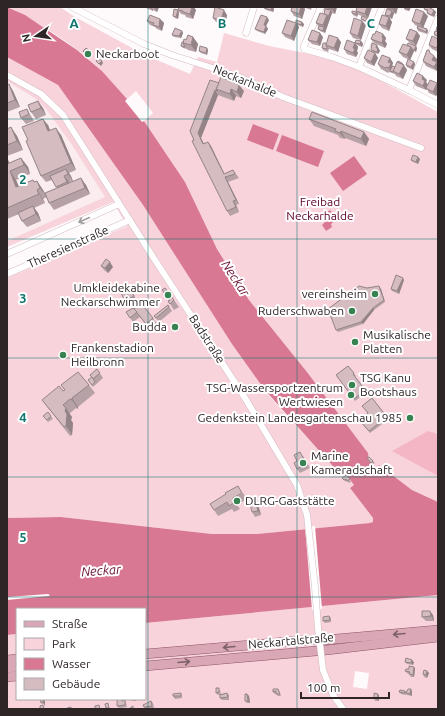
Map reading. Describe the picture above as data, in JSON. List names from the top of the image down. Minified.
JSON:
{"streets":{"main road":["Neckartalstraße"],"street":["Neckarhalde","Theresienstraße","Badstraße"]},"crossings":[["Theresienstraße","Badstraße"]],"water":["Neckar"],"parks":["Freibad Neckarhalde"],"places":["Neckarboot","vereinsheim","Umkleidekabine Neckarschwimmer","Ruderschwaben","Budda","Musikalische Platten","Frankenstadion Heilbronn","TSG Kanu Bootshaus","TSG-Wassersportzentrum Wertwiesen","Gedenkstein Landesgartenschau 1985","Marine Kameradschaft","DLRG-Gaststätte"],"legend":["Straße","Park","Wasser","Gebäude"],"scale_bar":"100 m","north":"left","grid":{"columns":["A","B","C"],"rows":["2","3","4","5"]}}
